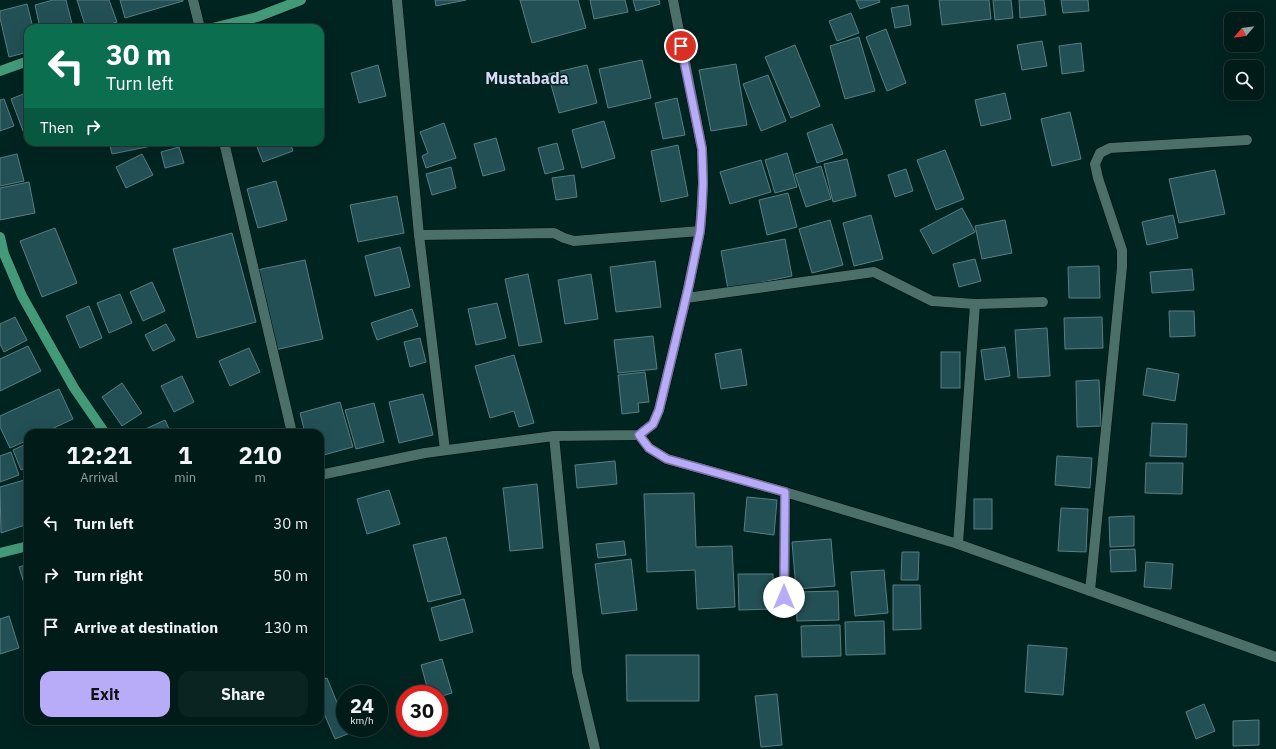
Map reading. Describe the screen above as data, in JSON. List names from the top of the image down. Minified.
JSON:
{"districts":["Mustabada"],"north":"bottom left","page":{"turn":["30 m","Turn left"],"then":"Then","eta":["12:21","Arrival","1","min","210","m"],"list":[{"name":"Turn left","value":"30 m"},{"name":"Turn right","value":"50 m"},{"name":"Arrive at destination","value":"130 m"}],"buttons":["Exit","Share"],"speed":"24 km/h","limit":"30"}}
